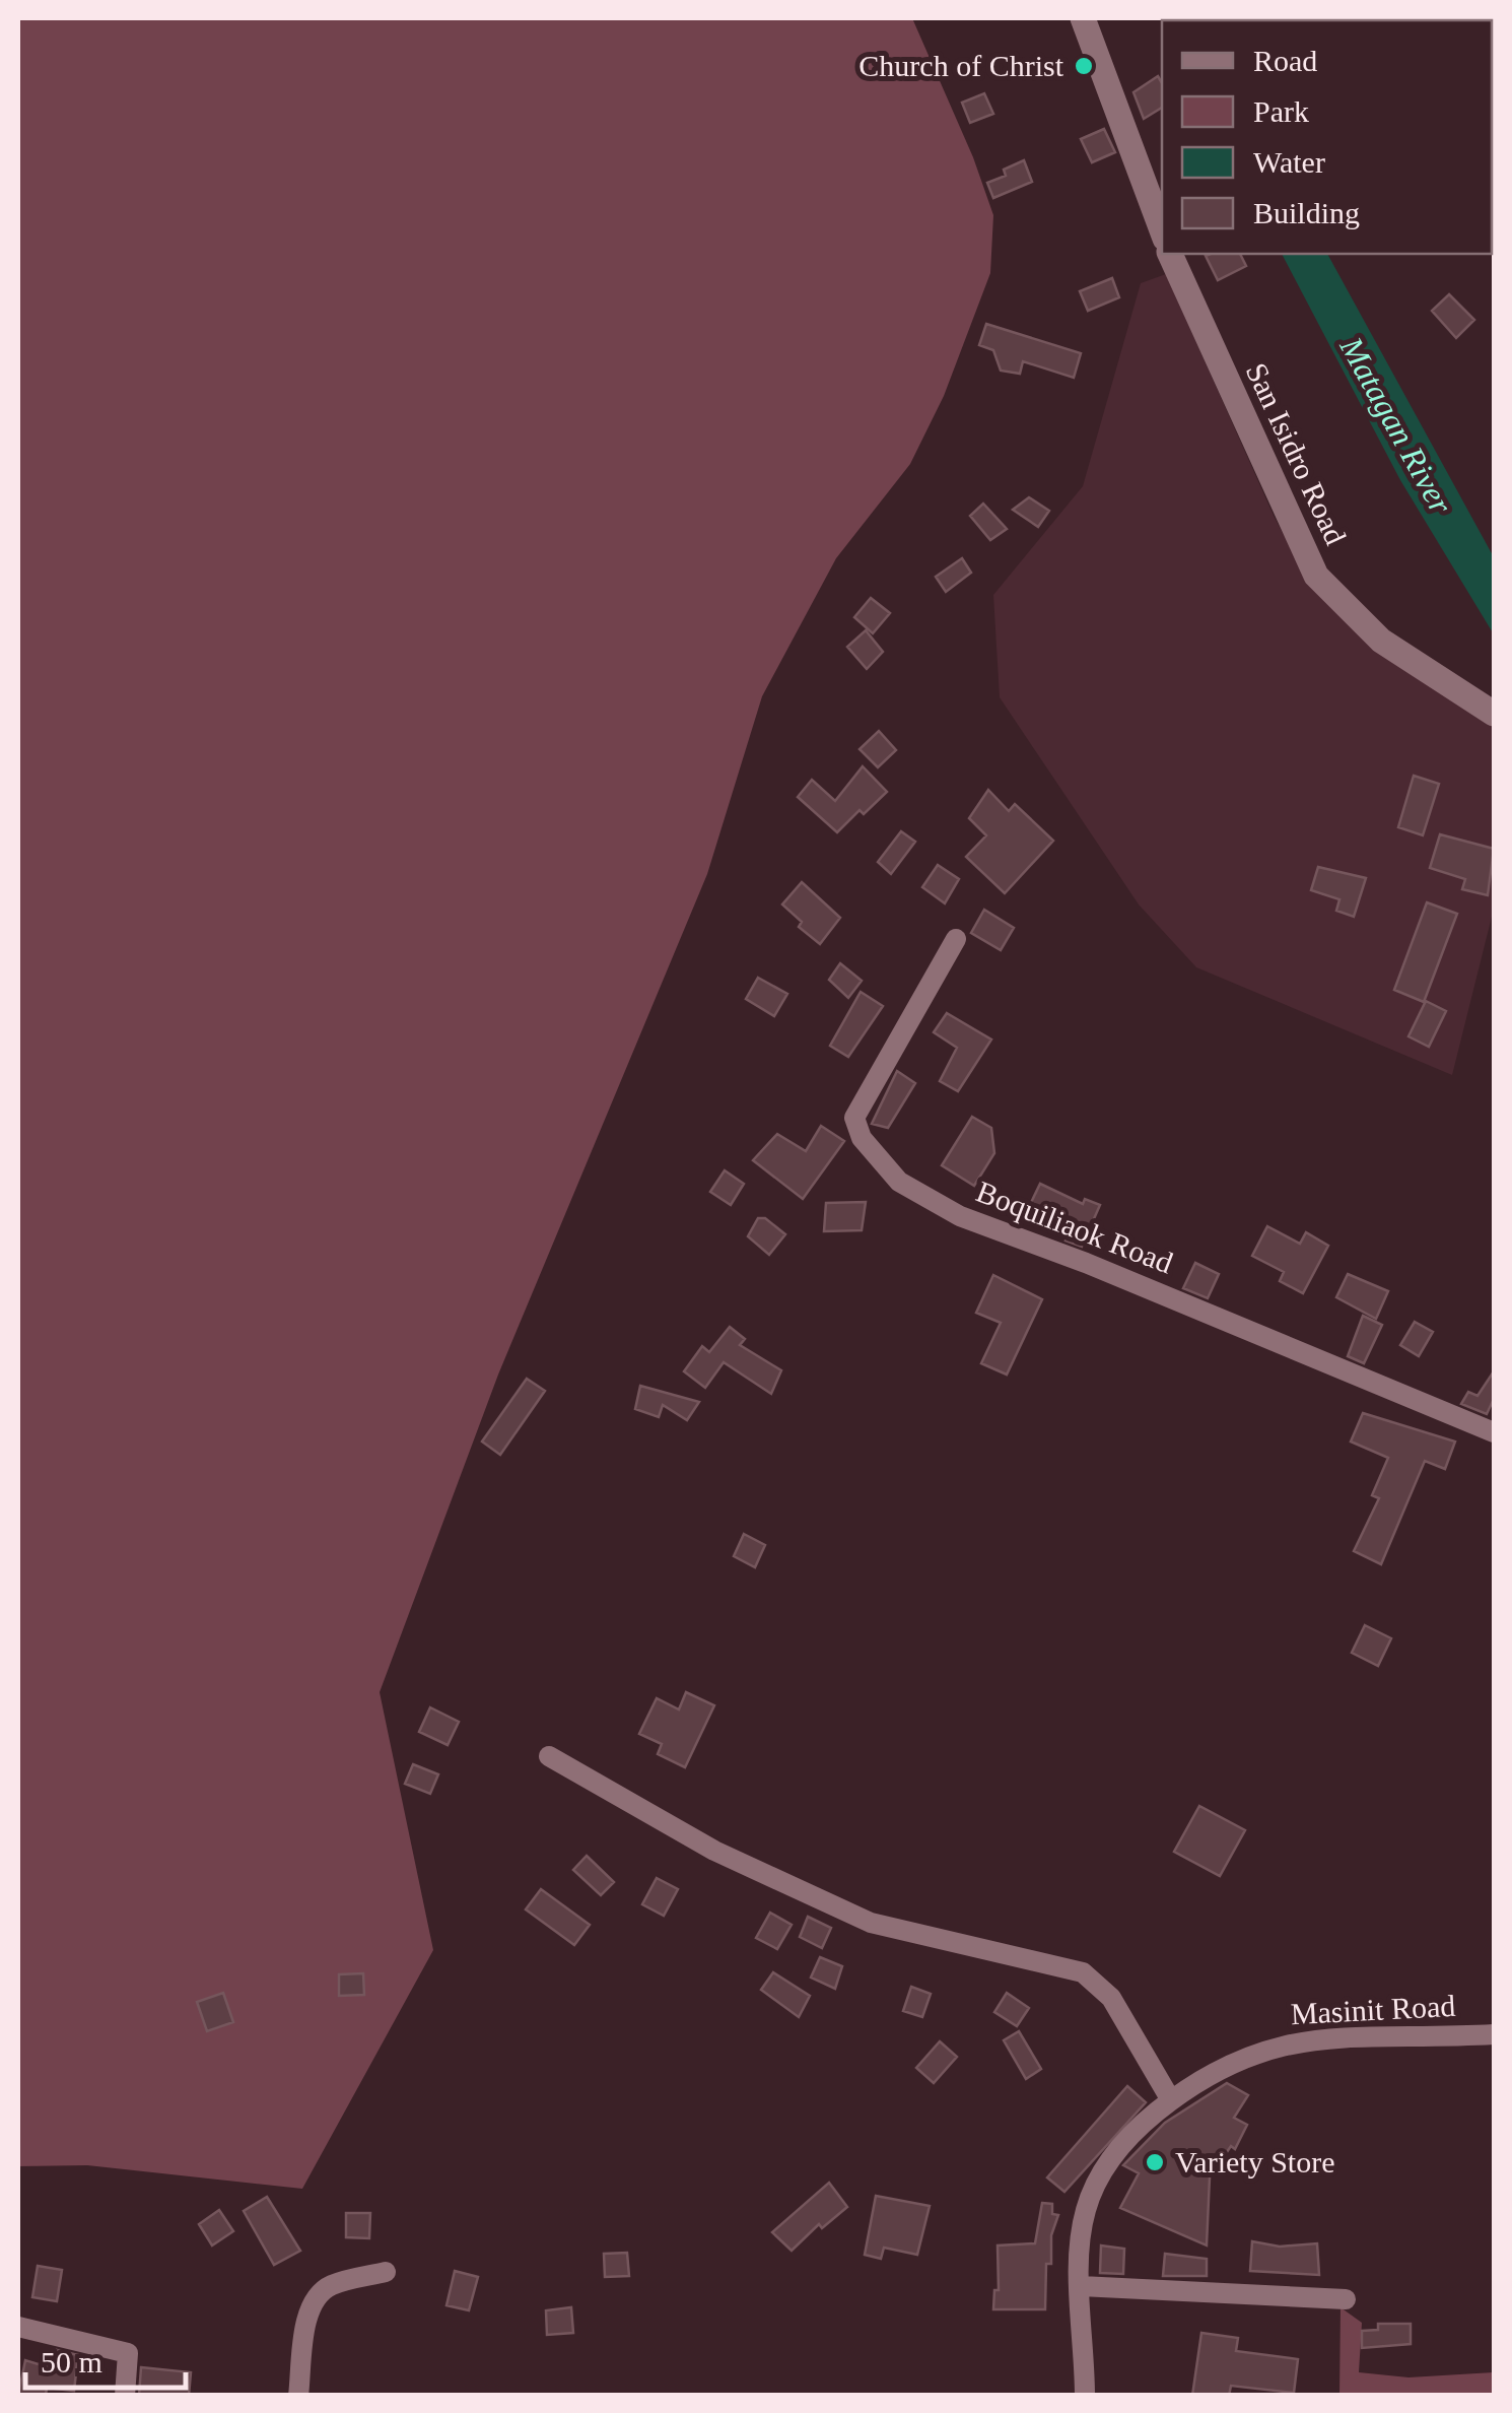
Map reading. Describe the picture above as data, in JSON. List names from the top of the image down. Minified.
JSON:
{"streets":{"street":["San Isidro Road","Boquiliaok Road","Masinit Road"]},"water":["Matagan River"],"places":["Church of Christ","Variety Store"],"legend":["Road","Park","Water","Building"],"scale_bar":"50 m"}
